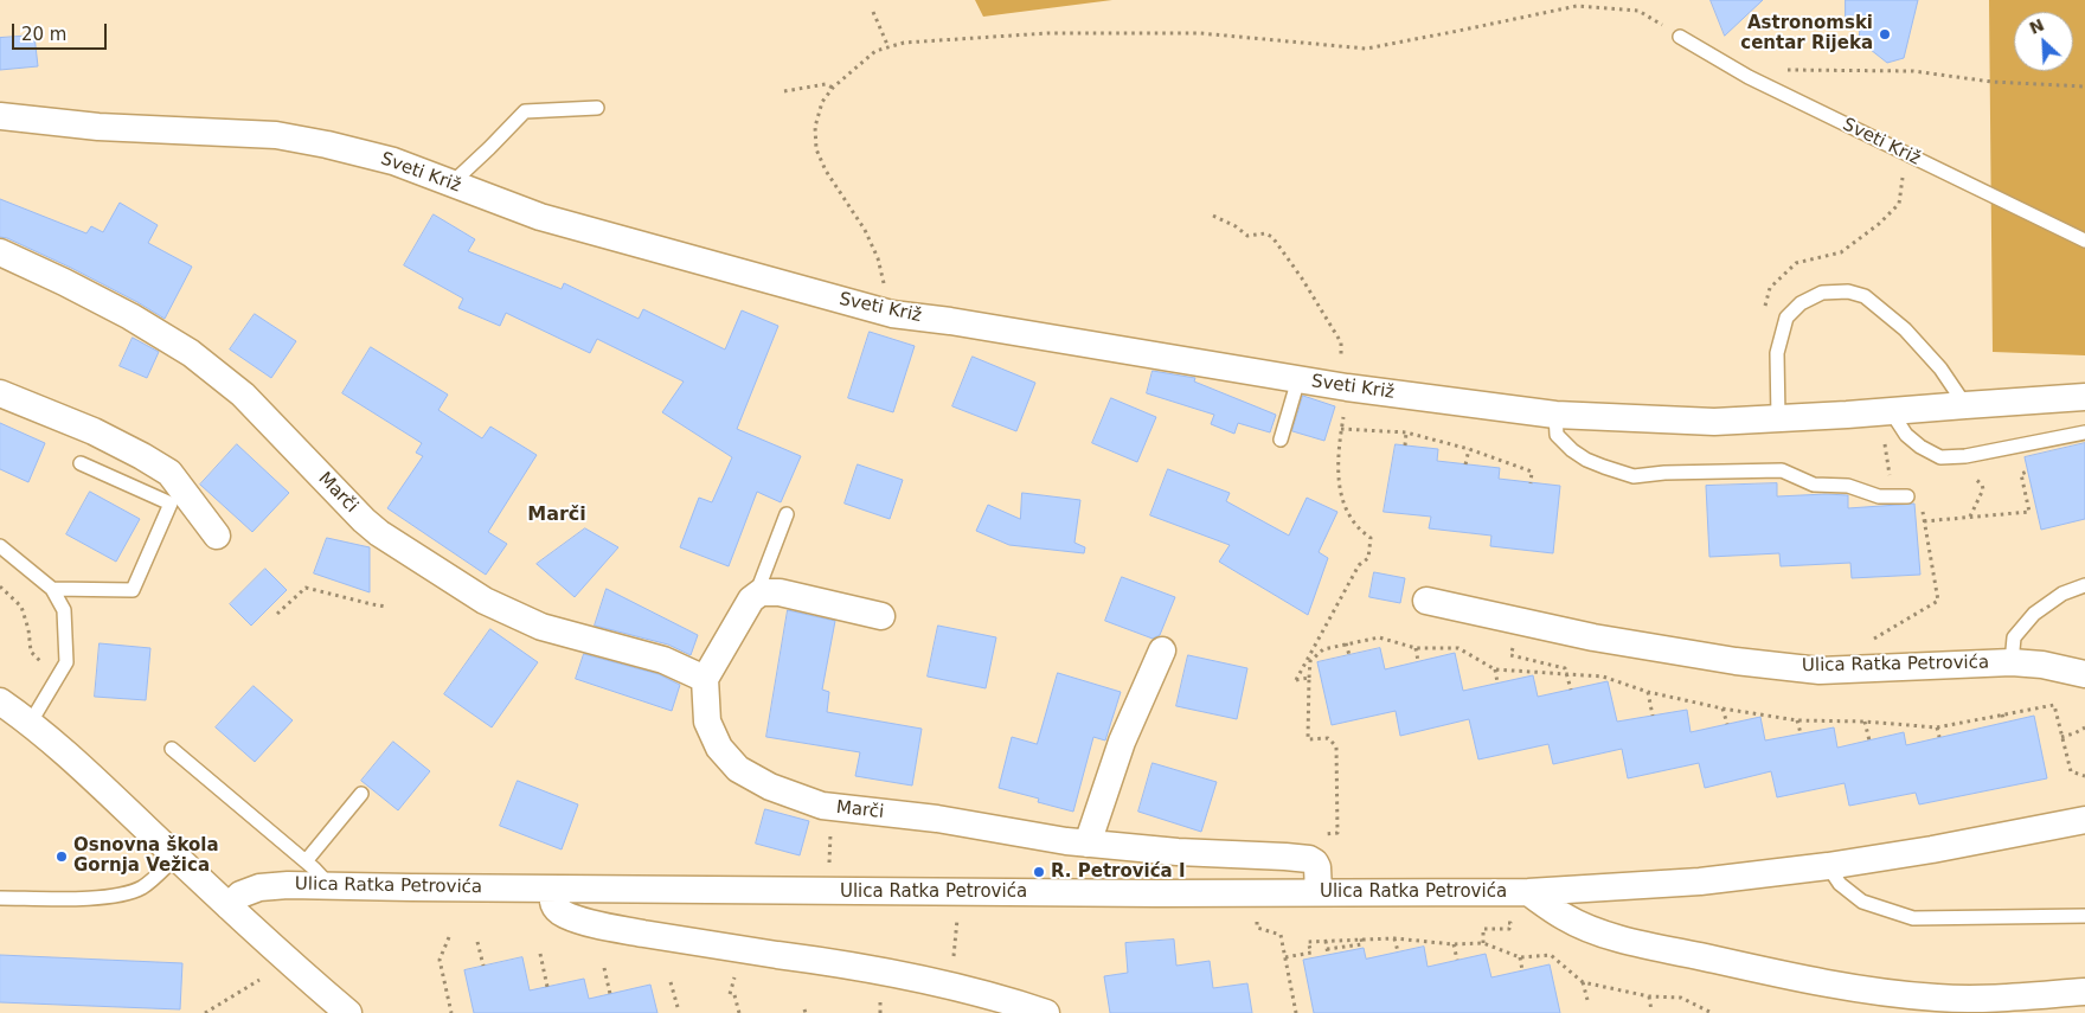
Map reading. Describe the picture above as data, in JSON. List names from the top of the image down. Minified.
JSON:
{"streets":{"street":["Sveti Križ","Marči","Ulica Ratka Petrovića"]},"crossings":[["Marči","Ulica Ratka Petrovića"]],"districts":["Marči"],"places":["Astronomski centar Rijeka","Osnovna škola Gornja Vežica","R. Petrovića I"],"scale_bar":"20 m","north":"top left"}
